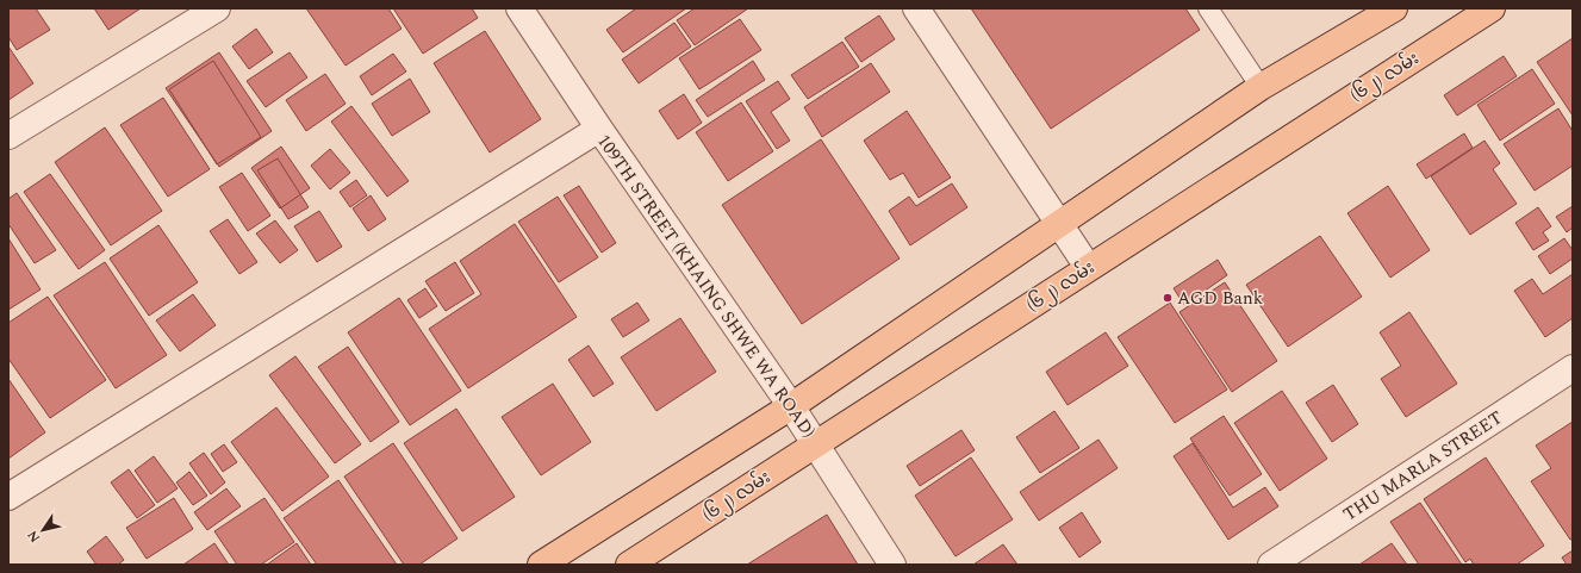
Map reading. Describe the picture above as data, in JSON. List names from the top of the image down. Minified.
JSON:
{"streets":{"main road":["(၆၂) လမ်း"],"street":["109TH STREET (KHAING SHWE WA ROAD)","THU MARLA STREET"]},"crossings":[["(၆၂) လမ်း","109TH STREET (KHAING SHWE WA ROAD)"]],"places":["AGD Bank"],"north":"bottom left"}
